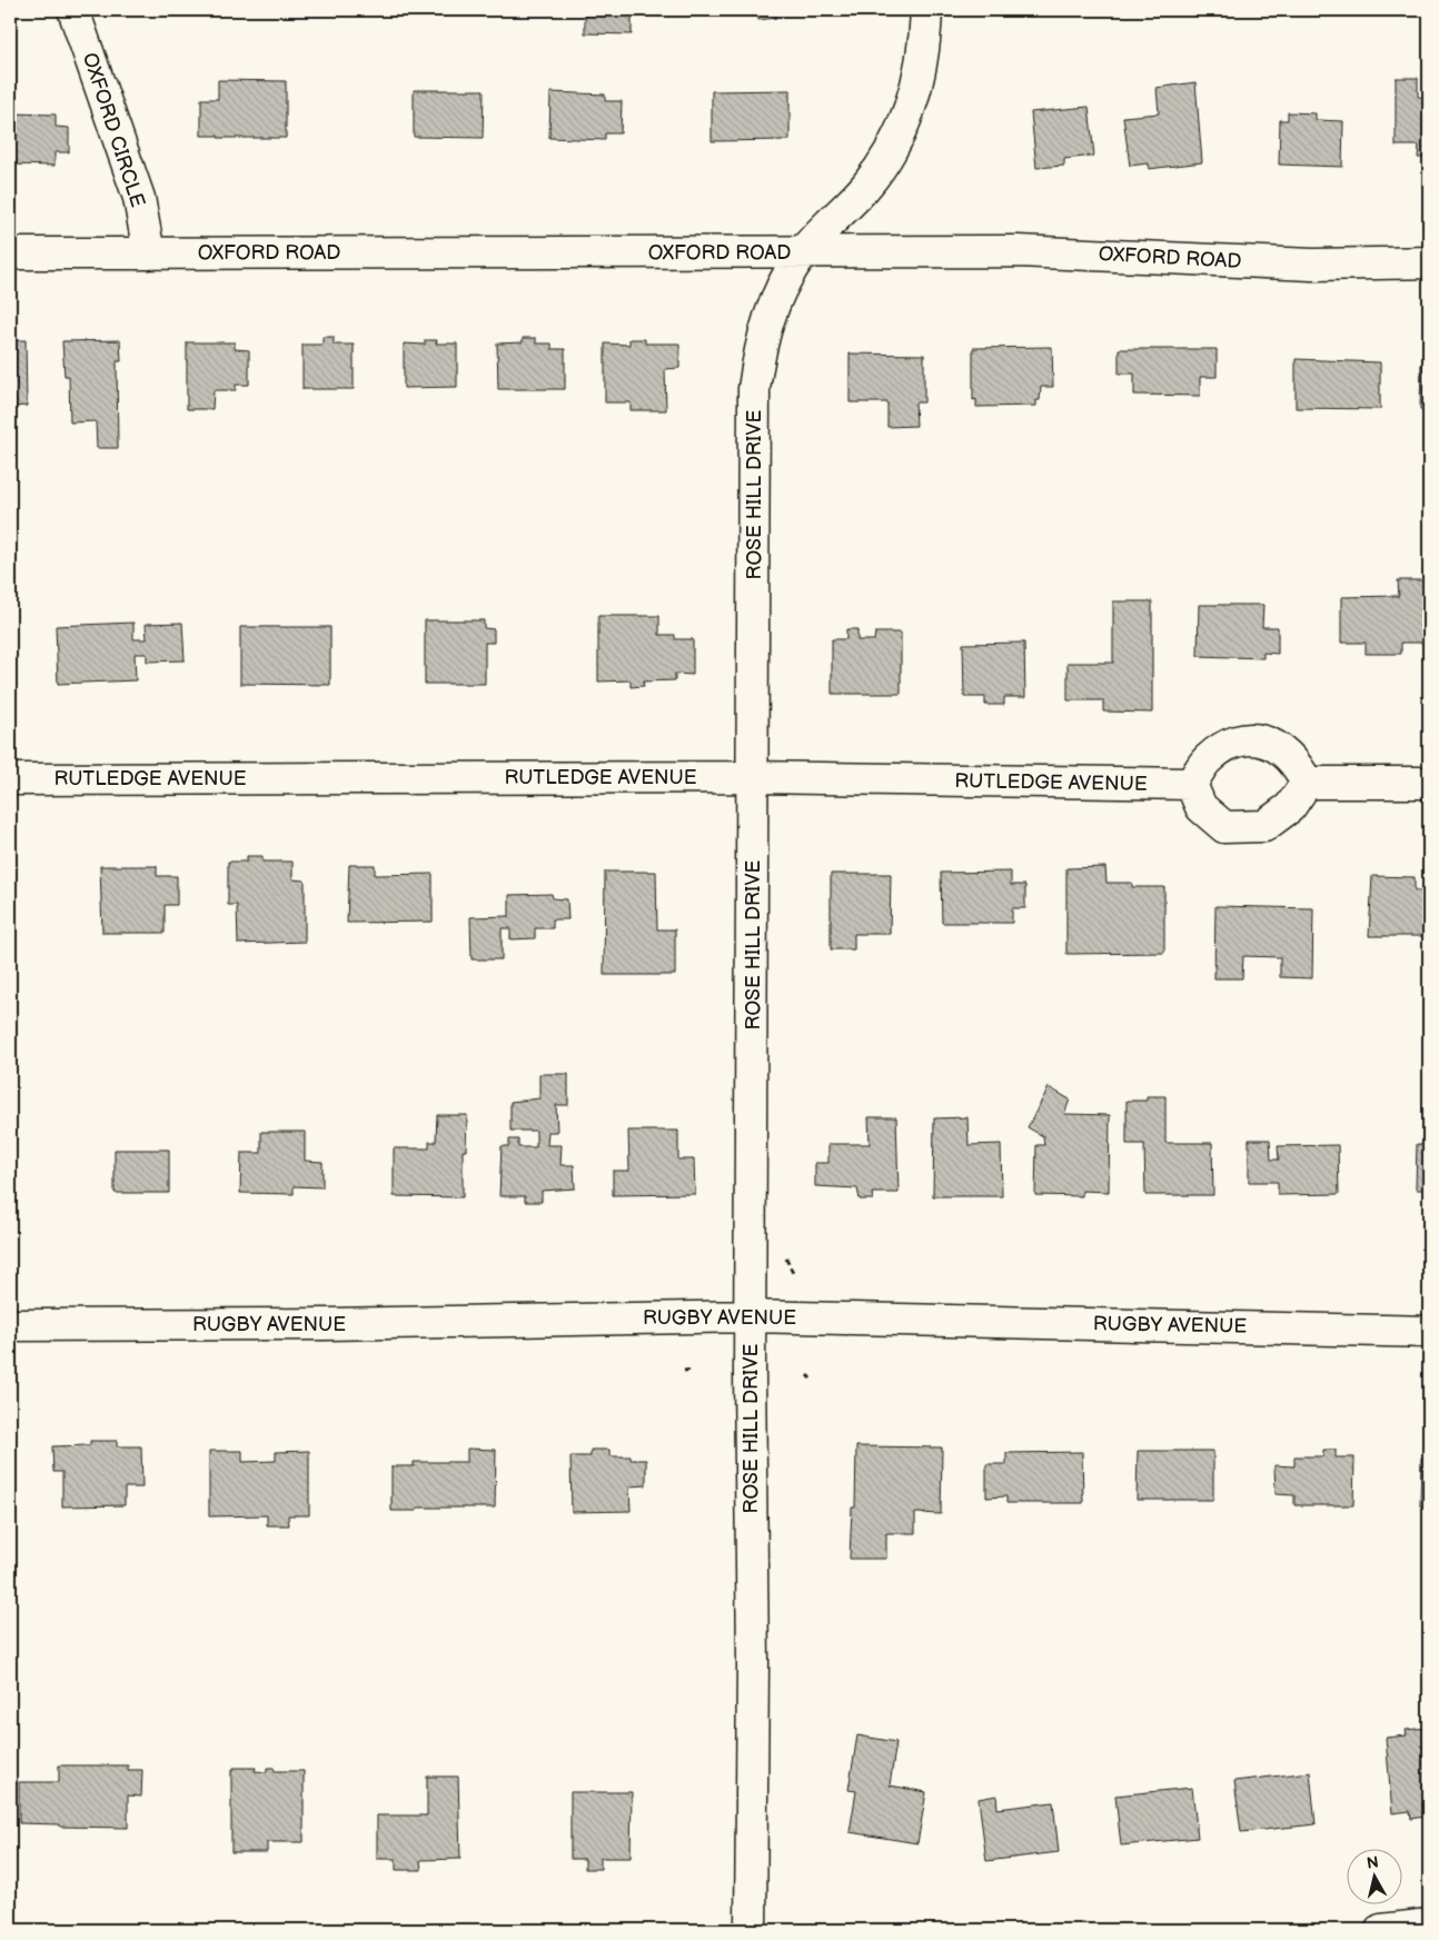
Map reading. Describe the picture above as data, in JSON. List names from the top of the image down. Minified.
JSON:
{"streets":{"street":["OXFORD CIRCLE","OXFORD ROAD","ROSE HILL DRIVE","RUTLEDGE AVENUE","RUGBY AVENUE"]},"crossings":[["OXFORD CIRCLE","OXFORD ROAD"],["OXFORD ROAD","ROSE HILL DRIVE"],["ROSE HILL DRIVE","RUTLEDGE AVENUE"],["ROSE HILL DRIVE","RUGBY AVENUE"]],"north":"top"}
